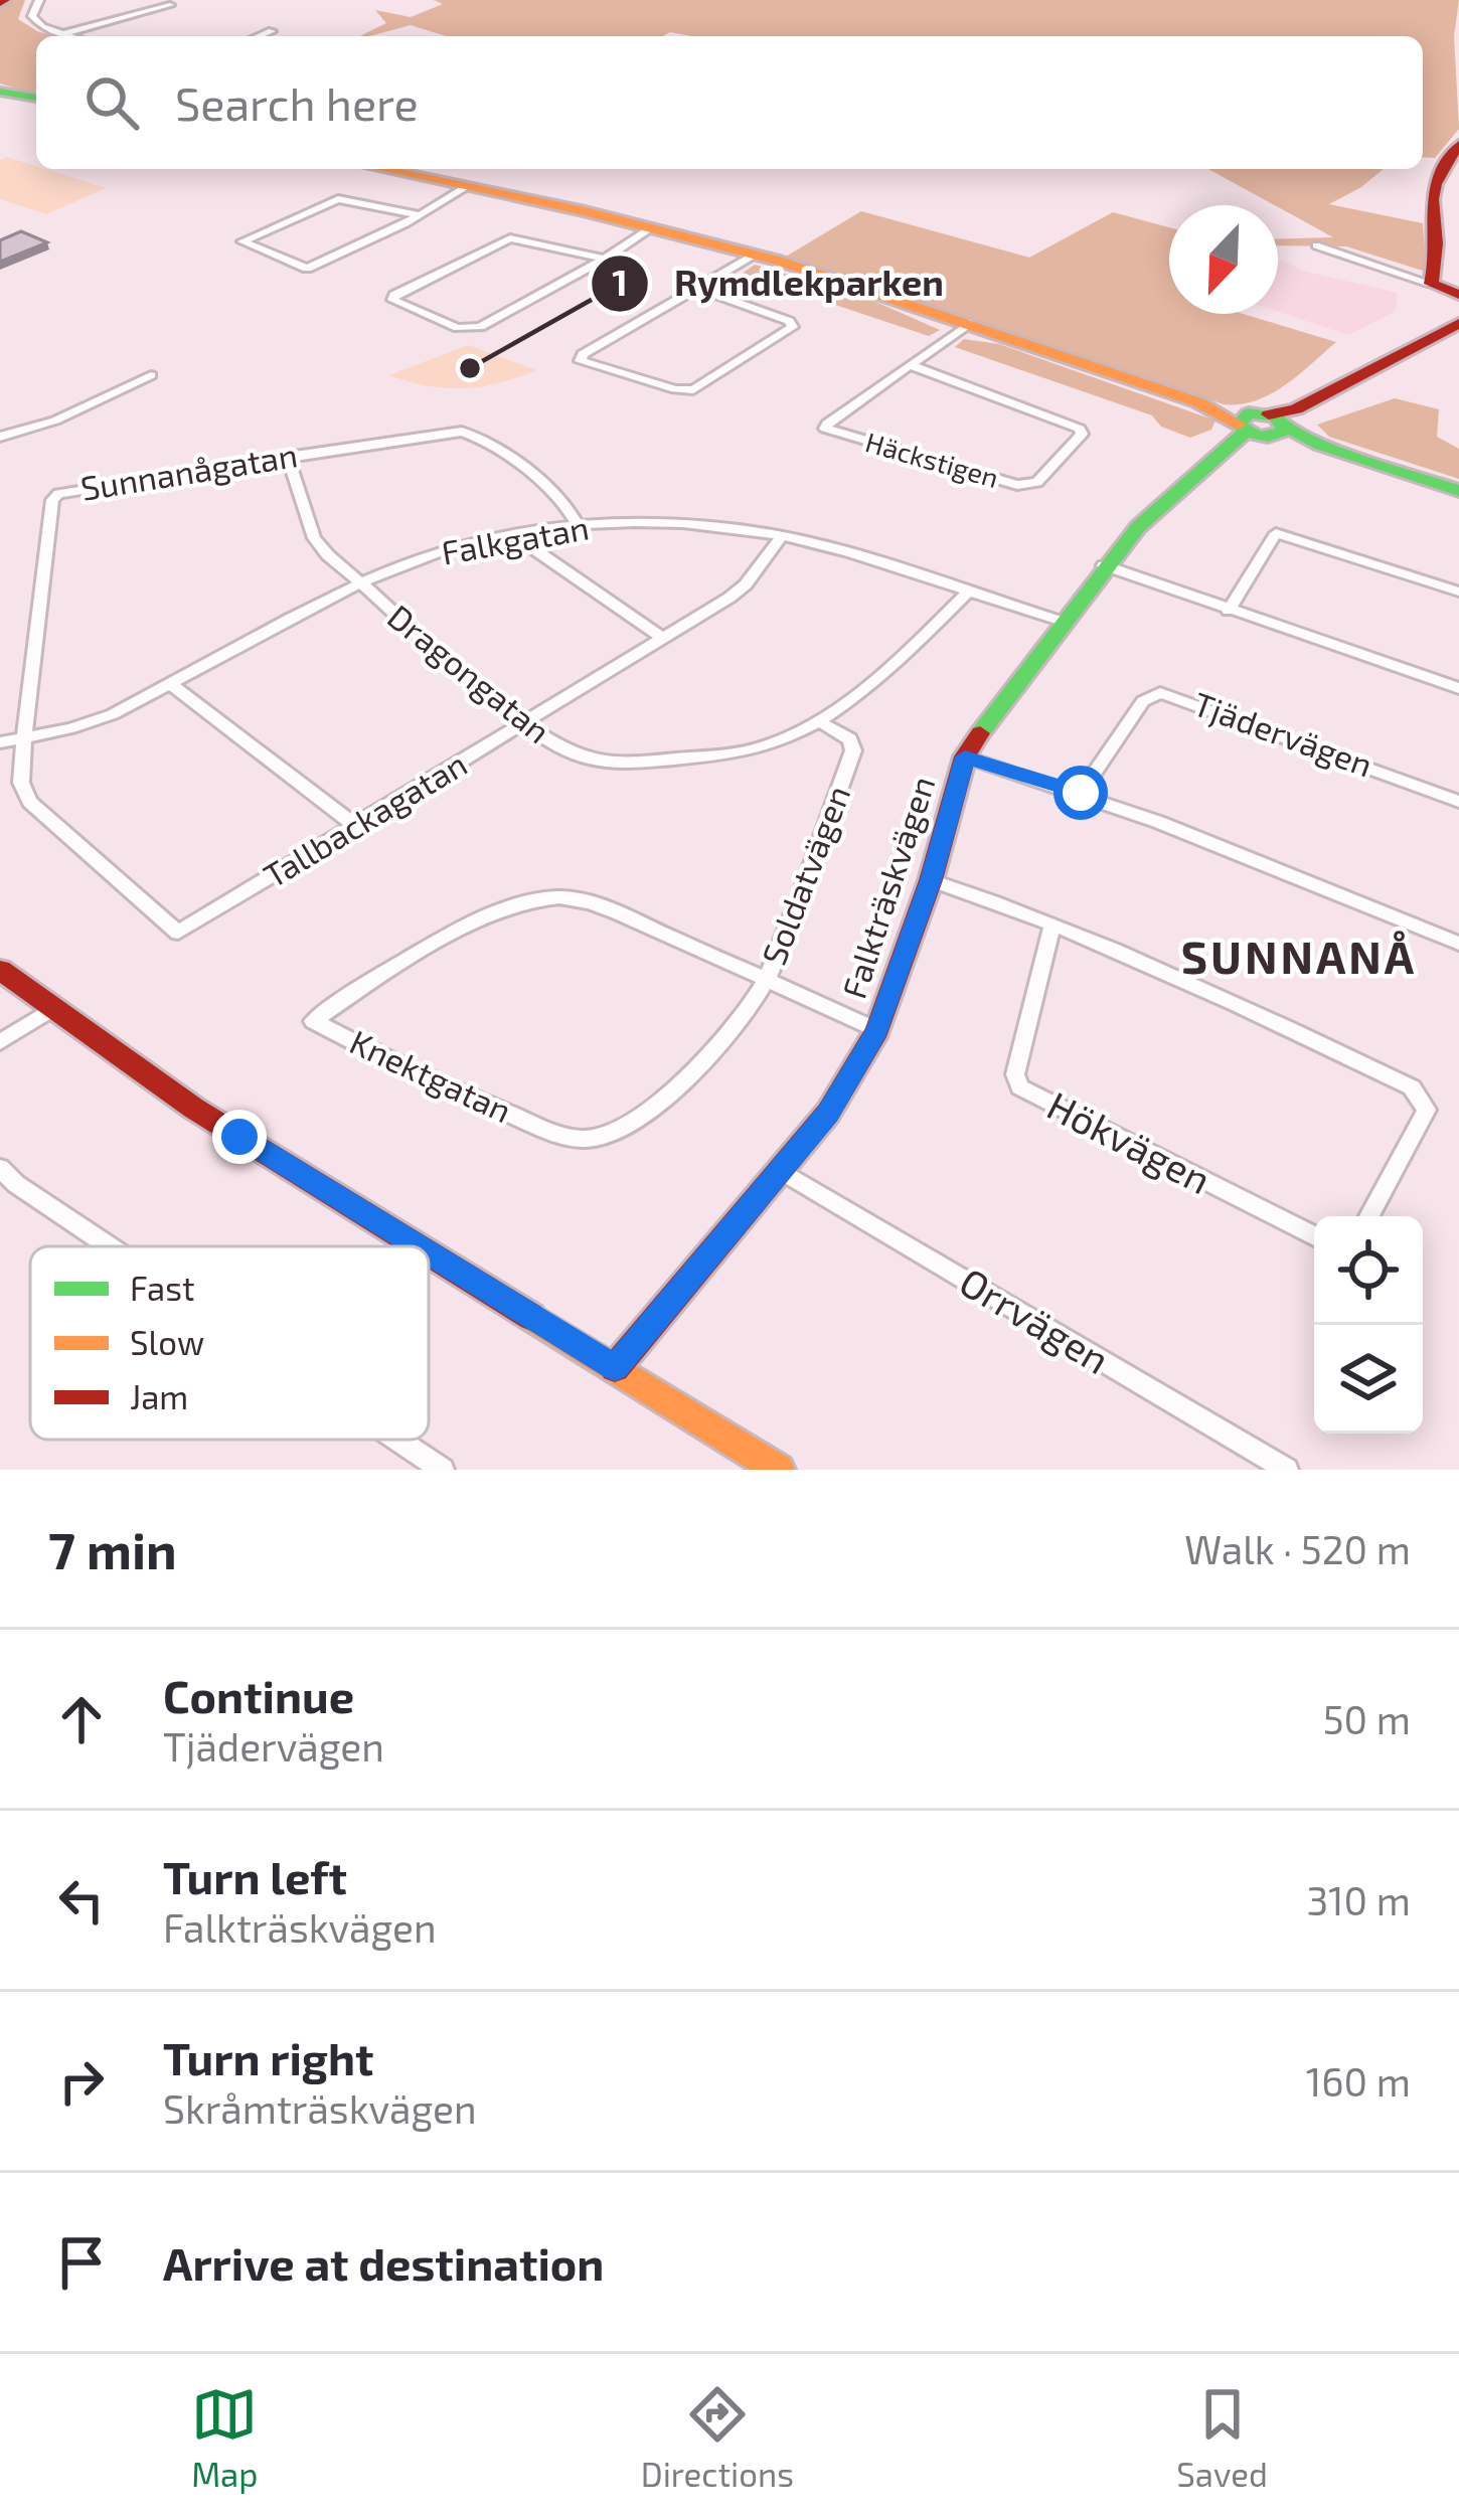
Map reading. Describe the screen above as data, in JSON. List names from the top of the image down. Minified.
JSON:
{"streets":{"street":["Häckstigen","Sunnanågatan","Falkgatan","Dragongatan","Tjädervägen","Tallbackagatan","Soldatvägen","Falkträskvägen","Knektgatan","Hökvägen","Orrvägen"]},"crossings":[["Sunnanågatan","Falkgatan"],["Sunnanågatan","Dragongatan"],["Sunnanågatan","Tallbackagatan"],["Falkgatan","Dragongatan"],["Falkgatan","Tallbackagatan"],["Falkgatan","Falkträskvägen"],["Dragongatan","Tallbackagatan"],["Dragongatan","Soldatvägen"],["Soldatvägen","Knektgatan"],["Falkträskvägen","Knektgatan"],["Falkträskvägen","Orrvägen"]],"districts":["SUNNANÅ"],"places":["Rymdlekparken"],"legend":["Fast","Slow","Jam"],"north":"bottom left","page":{"search":"Search here","heading":["7 min","Walk · 520 m"],"list":[["Continue","Tjädervägen","50 m"],["Turn left","Falkträskvägen","310 m"],["Turn right","Skråmträskvägen","160 m"],"Arrive at destination"],"nav":["Map","Directions","Saved"]}}
